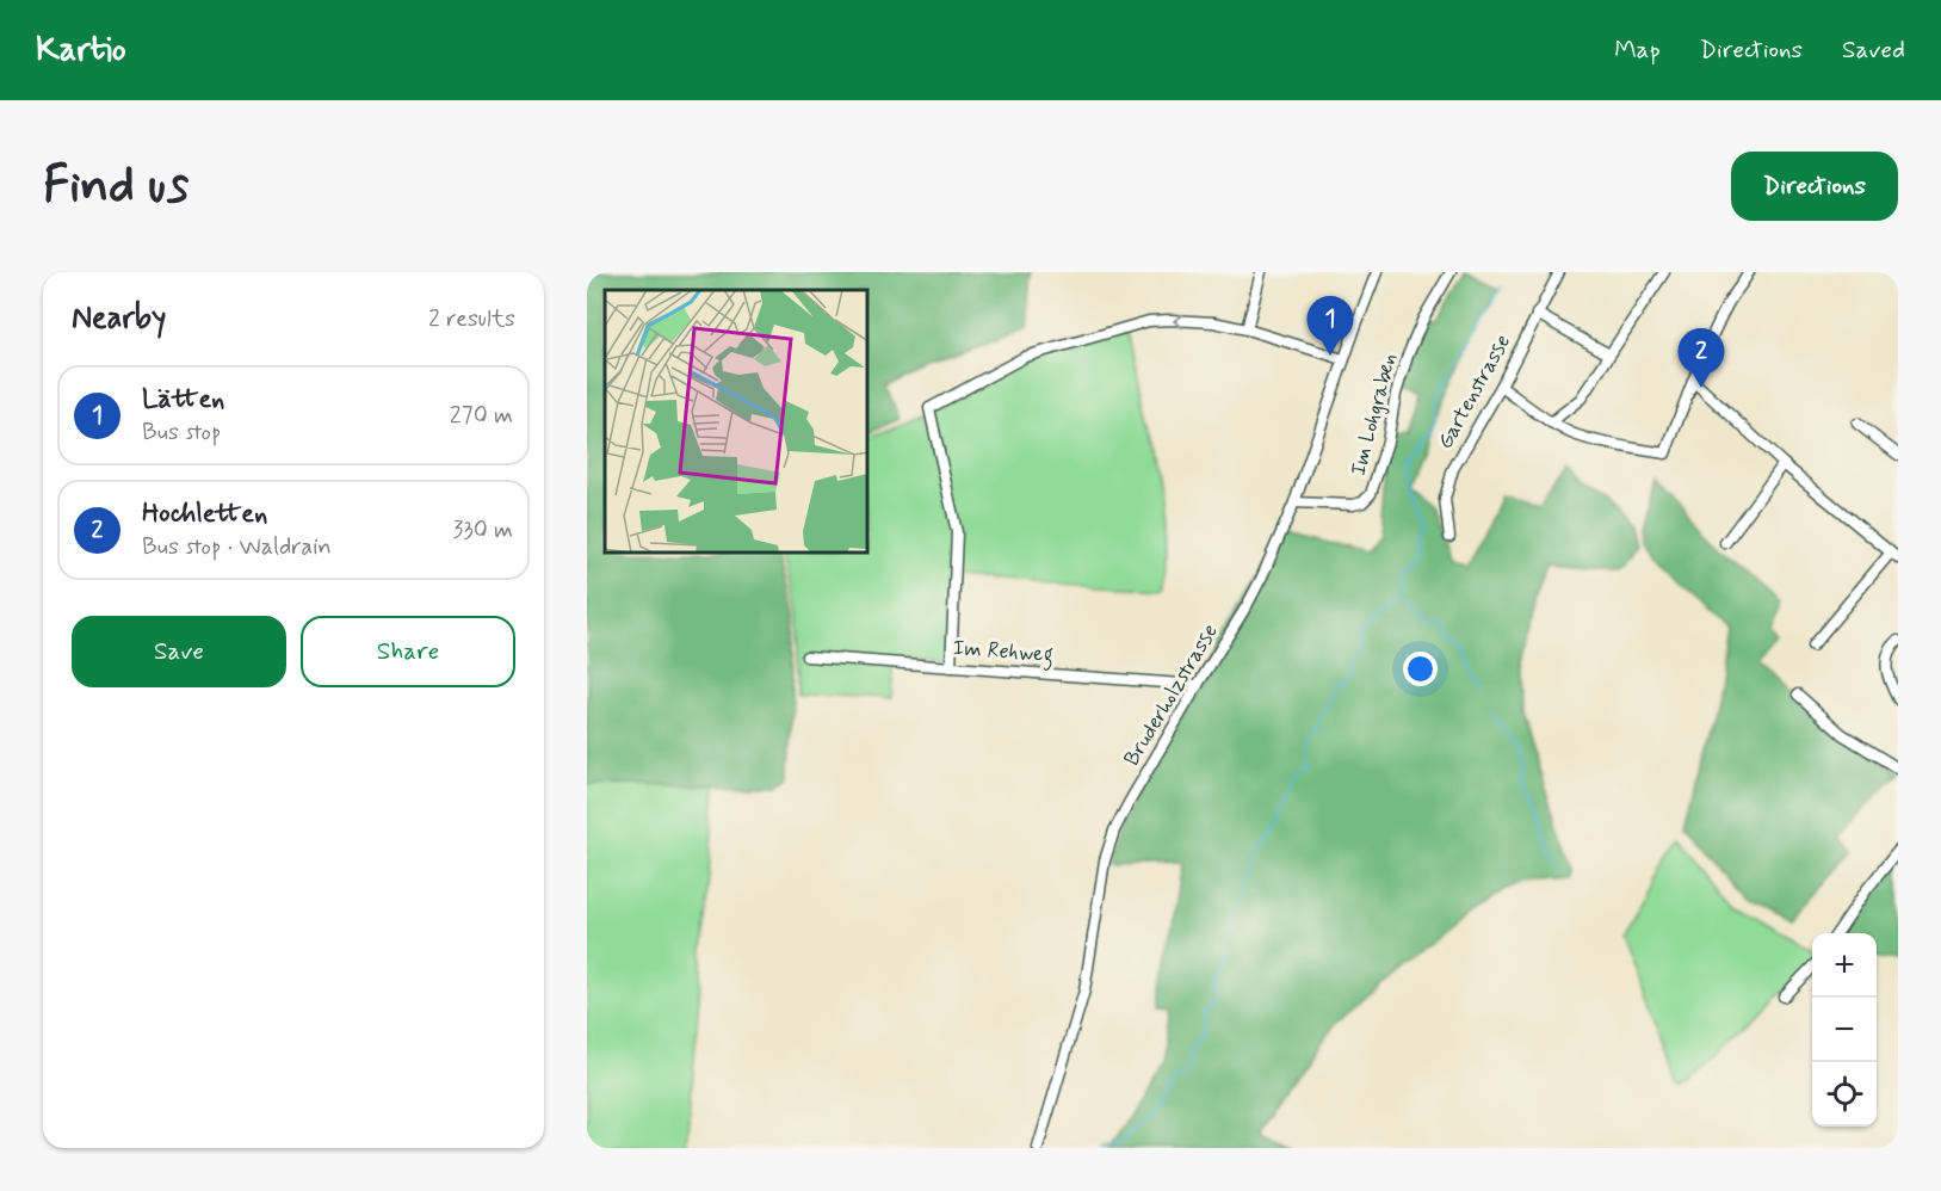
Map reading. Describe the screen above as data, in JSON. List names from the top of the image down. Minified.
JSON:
{"streets":{"street":["Gartenstrasse","Im Lohgraben","Im Rehweg","Bruderholzstrasse"]},"crossings":[["Im Lohgraben","Bruderholzstrasse"],["Im Rehweg","Bruderholzstrasse"]],"page":{"header":"Kartio","nav":["Map","Directions","Saved"],"buttons":["Directions",["Save","Share"]],"title":"Find us","heading":["Nearby","2 results"],"pins":["1","2"],"list":[{"mark":"1","name":"Lätten","note":"Bus stop","value":"270 m"},{"mark":"2","name":"Hochletten","note":"Bus stop · Waldrain","value":"330 m"}],"map_buttons":["+","−"]}}
